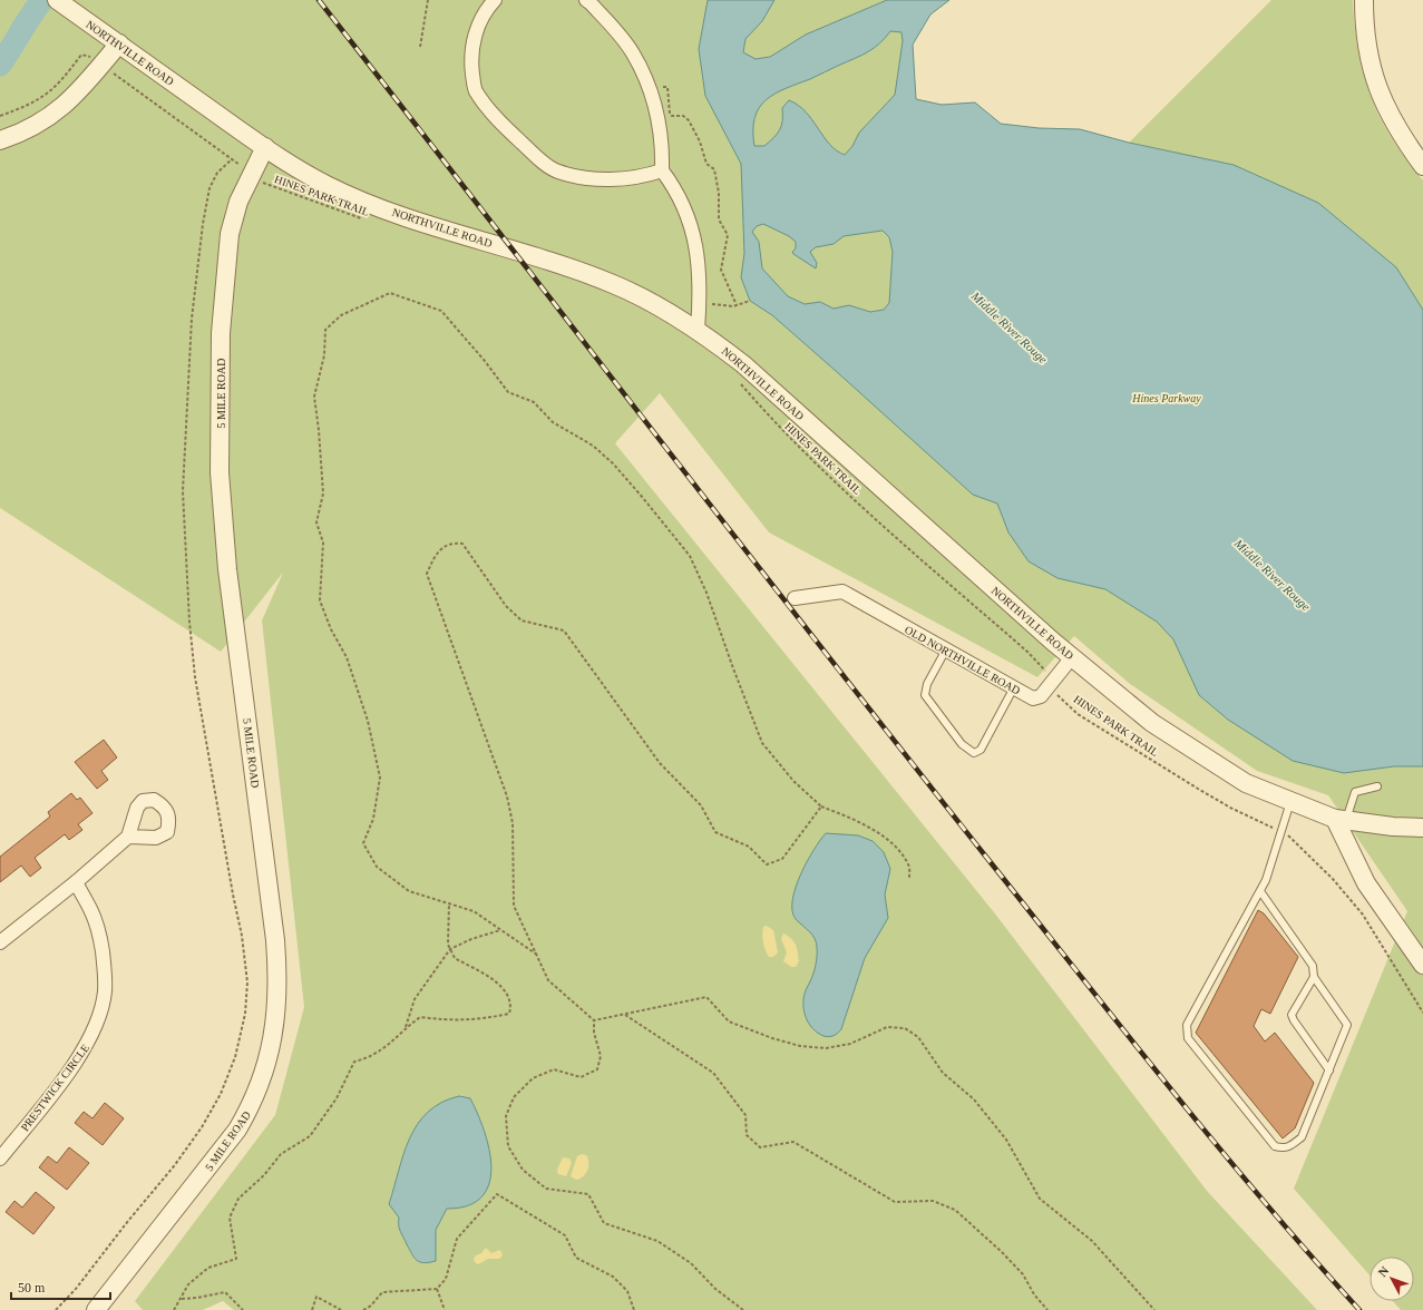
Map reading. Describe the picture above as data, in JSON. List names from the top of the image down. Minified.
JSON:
{"streets":{"street":["NORTHVILLE ROAD","5 MILE ROAD","OLD NORTHVILLE ROAD","PRESTWICK CIRCLE"],"path":["HINES PARK TRAIL"]},"crossings":[["NORTHVILLE ROAD","5 MILE ROAD"],["NORTHVILLE ROAD","OLD NORTHVILLE ROAD"],["HINES PARK TRAIL","5 MILE ROAD"],["HINES PARK TRAIL","OLD NORTHVILLE ROAD"]],"water":["Middle River Rouge"],"parks":["Hines Parkway"],"scale_bar":"50 m","north":"top left"}
